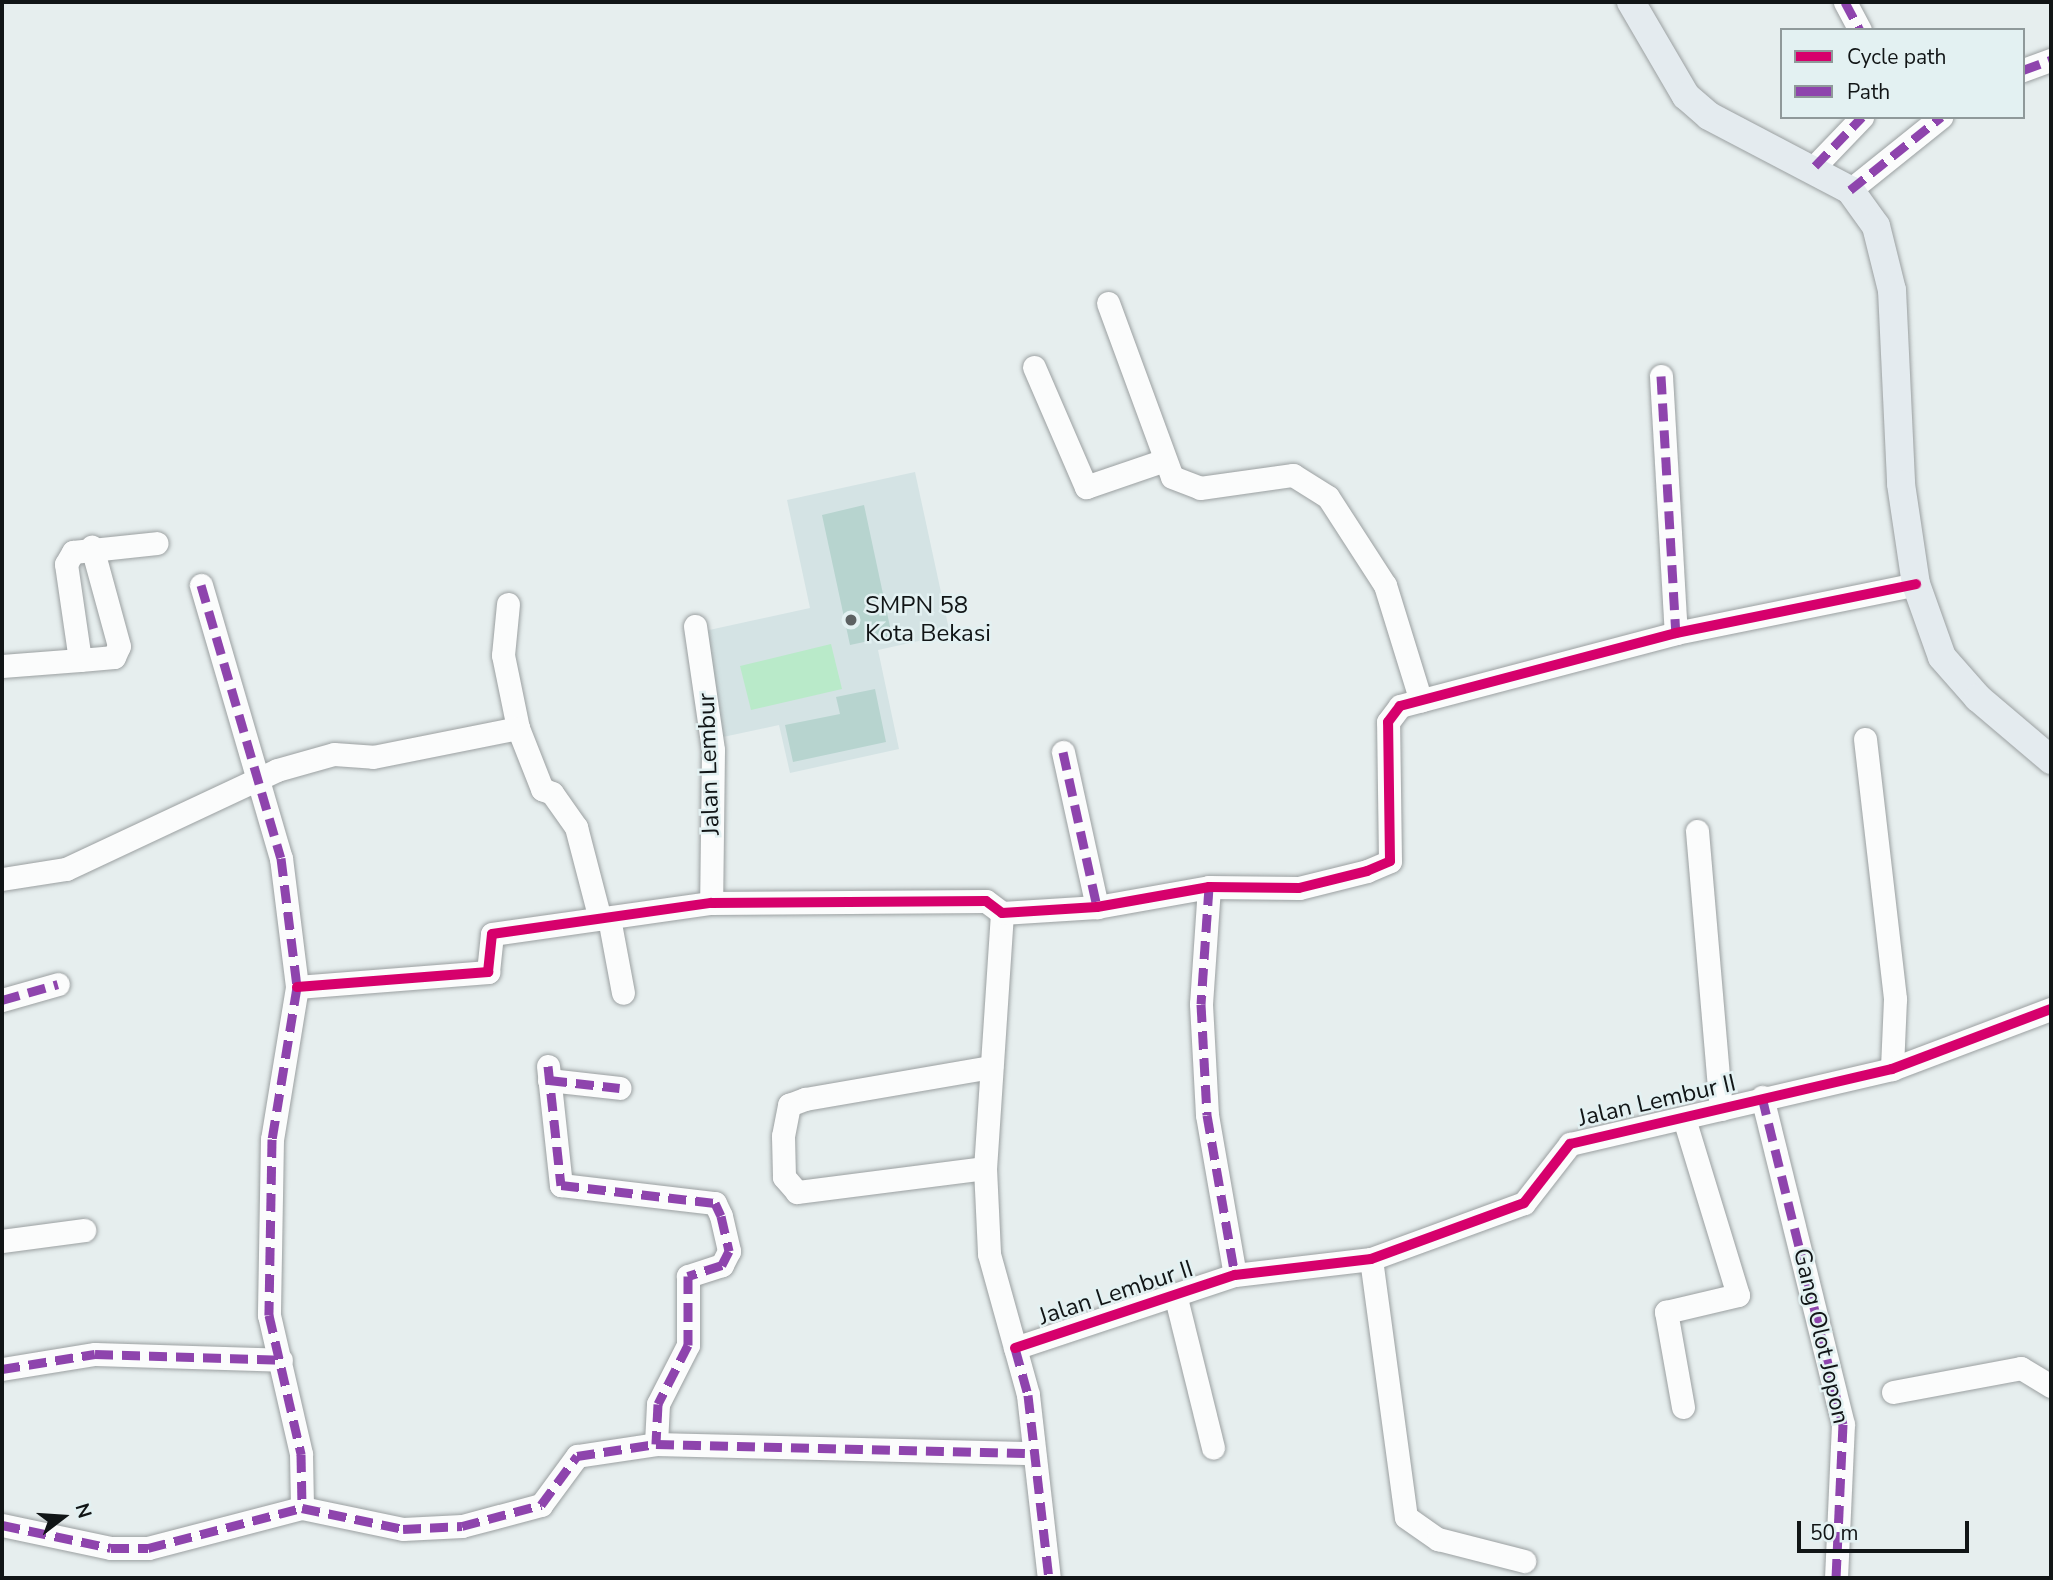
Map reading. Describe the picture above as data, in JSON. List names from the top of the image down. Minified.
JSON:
{"streets":{"street":["Jalan Lembur","Jalan Lembur II","Gang Olot Jopon"]},"crossings":[["Jalan Lembur II","Gang Olot Jopon"]],"places":["SMPN 58 Kota Bekasi"],"legend":["Cycle path","Path"],"scale_bar":"50 m","north":"right"}
